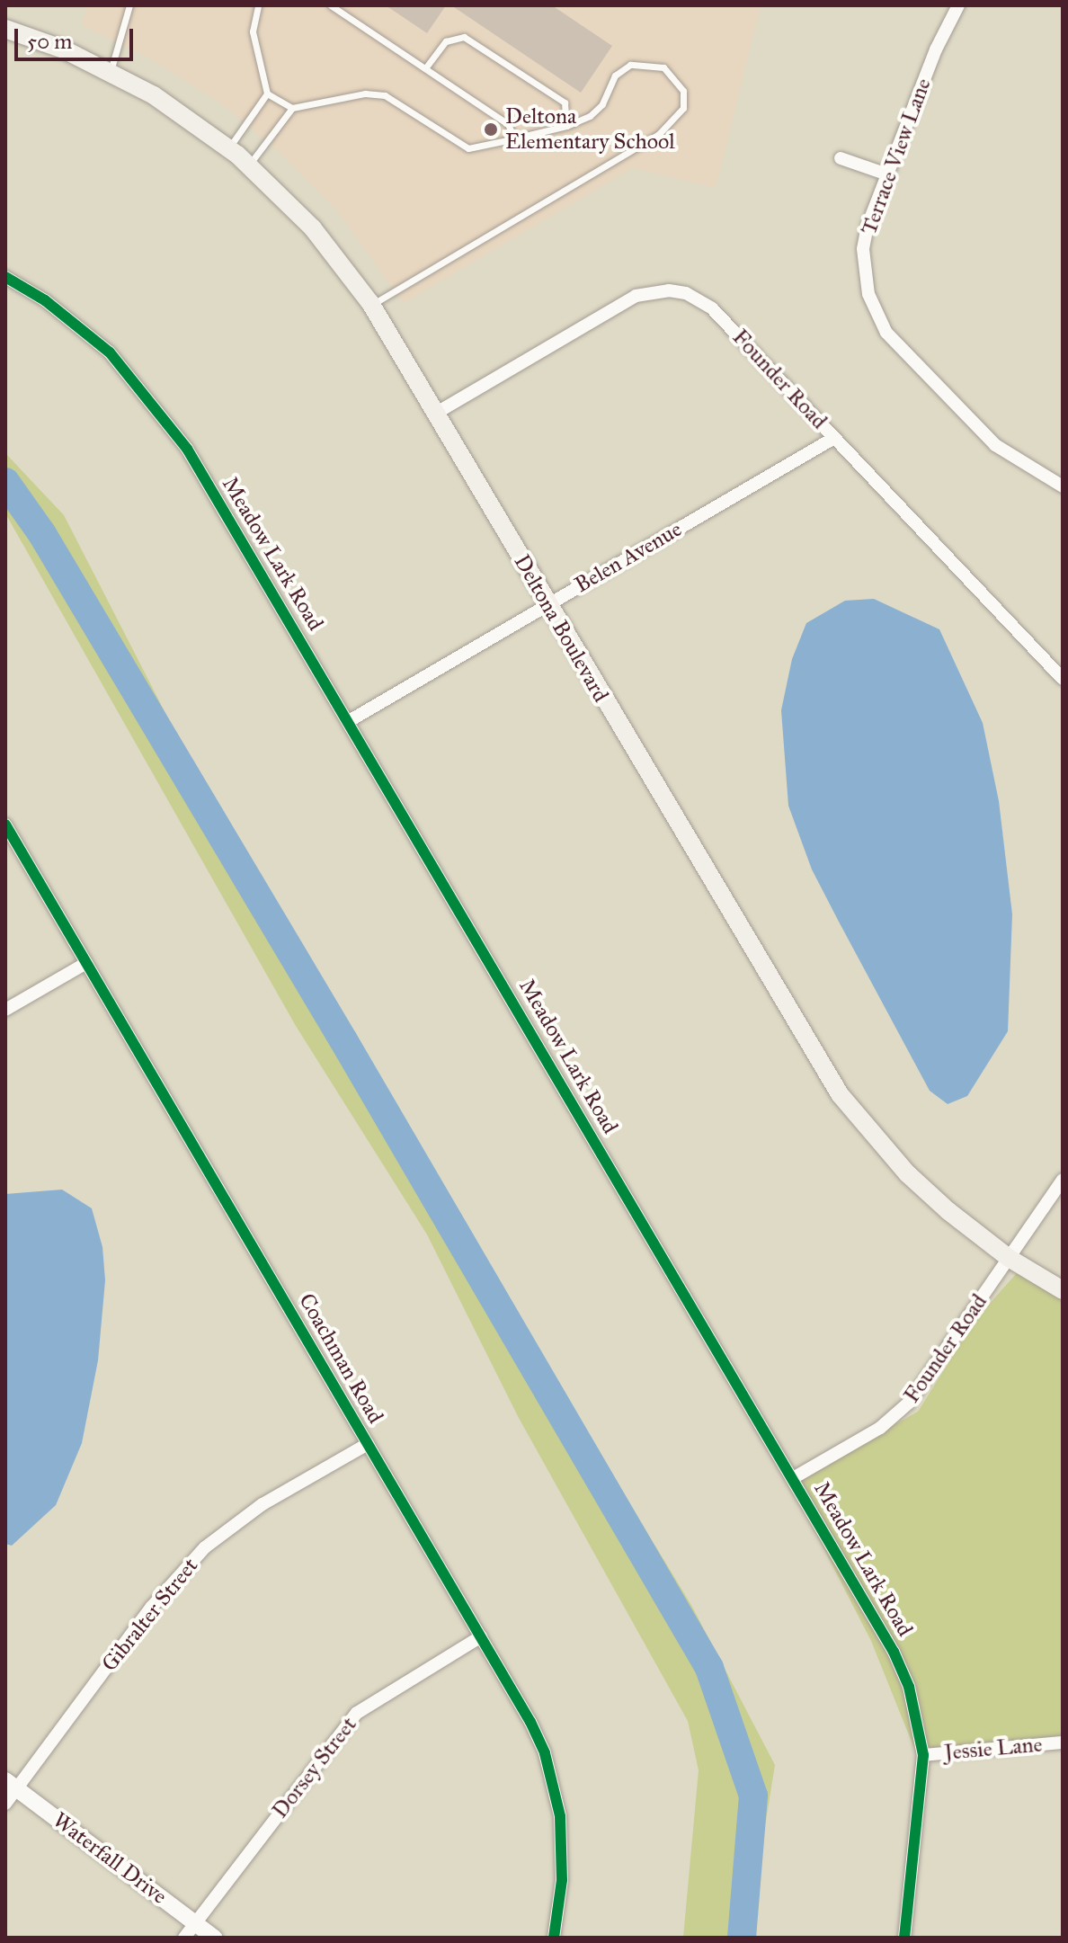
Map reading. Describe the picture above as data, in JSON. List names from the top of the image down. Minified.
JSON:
{"streets":{"main road":["Deltona Boulevard"],"street":["Terrace View Lane","Founder Road","Meadow Lark Road","Belen Avenue","Coachman Road","Gibralter Street","Jessie Lane","Dorsey Street","Waterfall Drive"]},"crossings":[["Founder Road","Meadow Lark Road"],["Founder Road","Belen Avenue"],["Founder Road","Deltona Boulevard"],["Meadow Lark Road","Belen Avenue"],["Meadow Lark Road","Jessie Lane"],["Belen Avenue","Deltona Boulevard"],["Coachman Road","Gibralter Street"],["Coachman Road","Dorsey Street"],["Gibralter Street","Waterfall Drive"],["Dorsey Street","Waterfall Drive"]],"places":["Deltona Elementary School"],"scale_bar":"50 m"}
